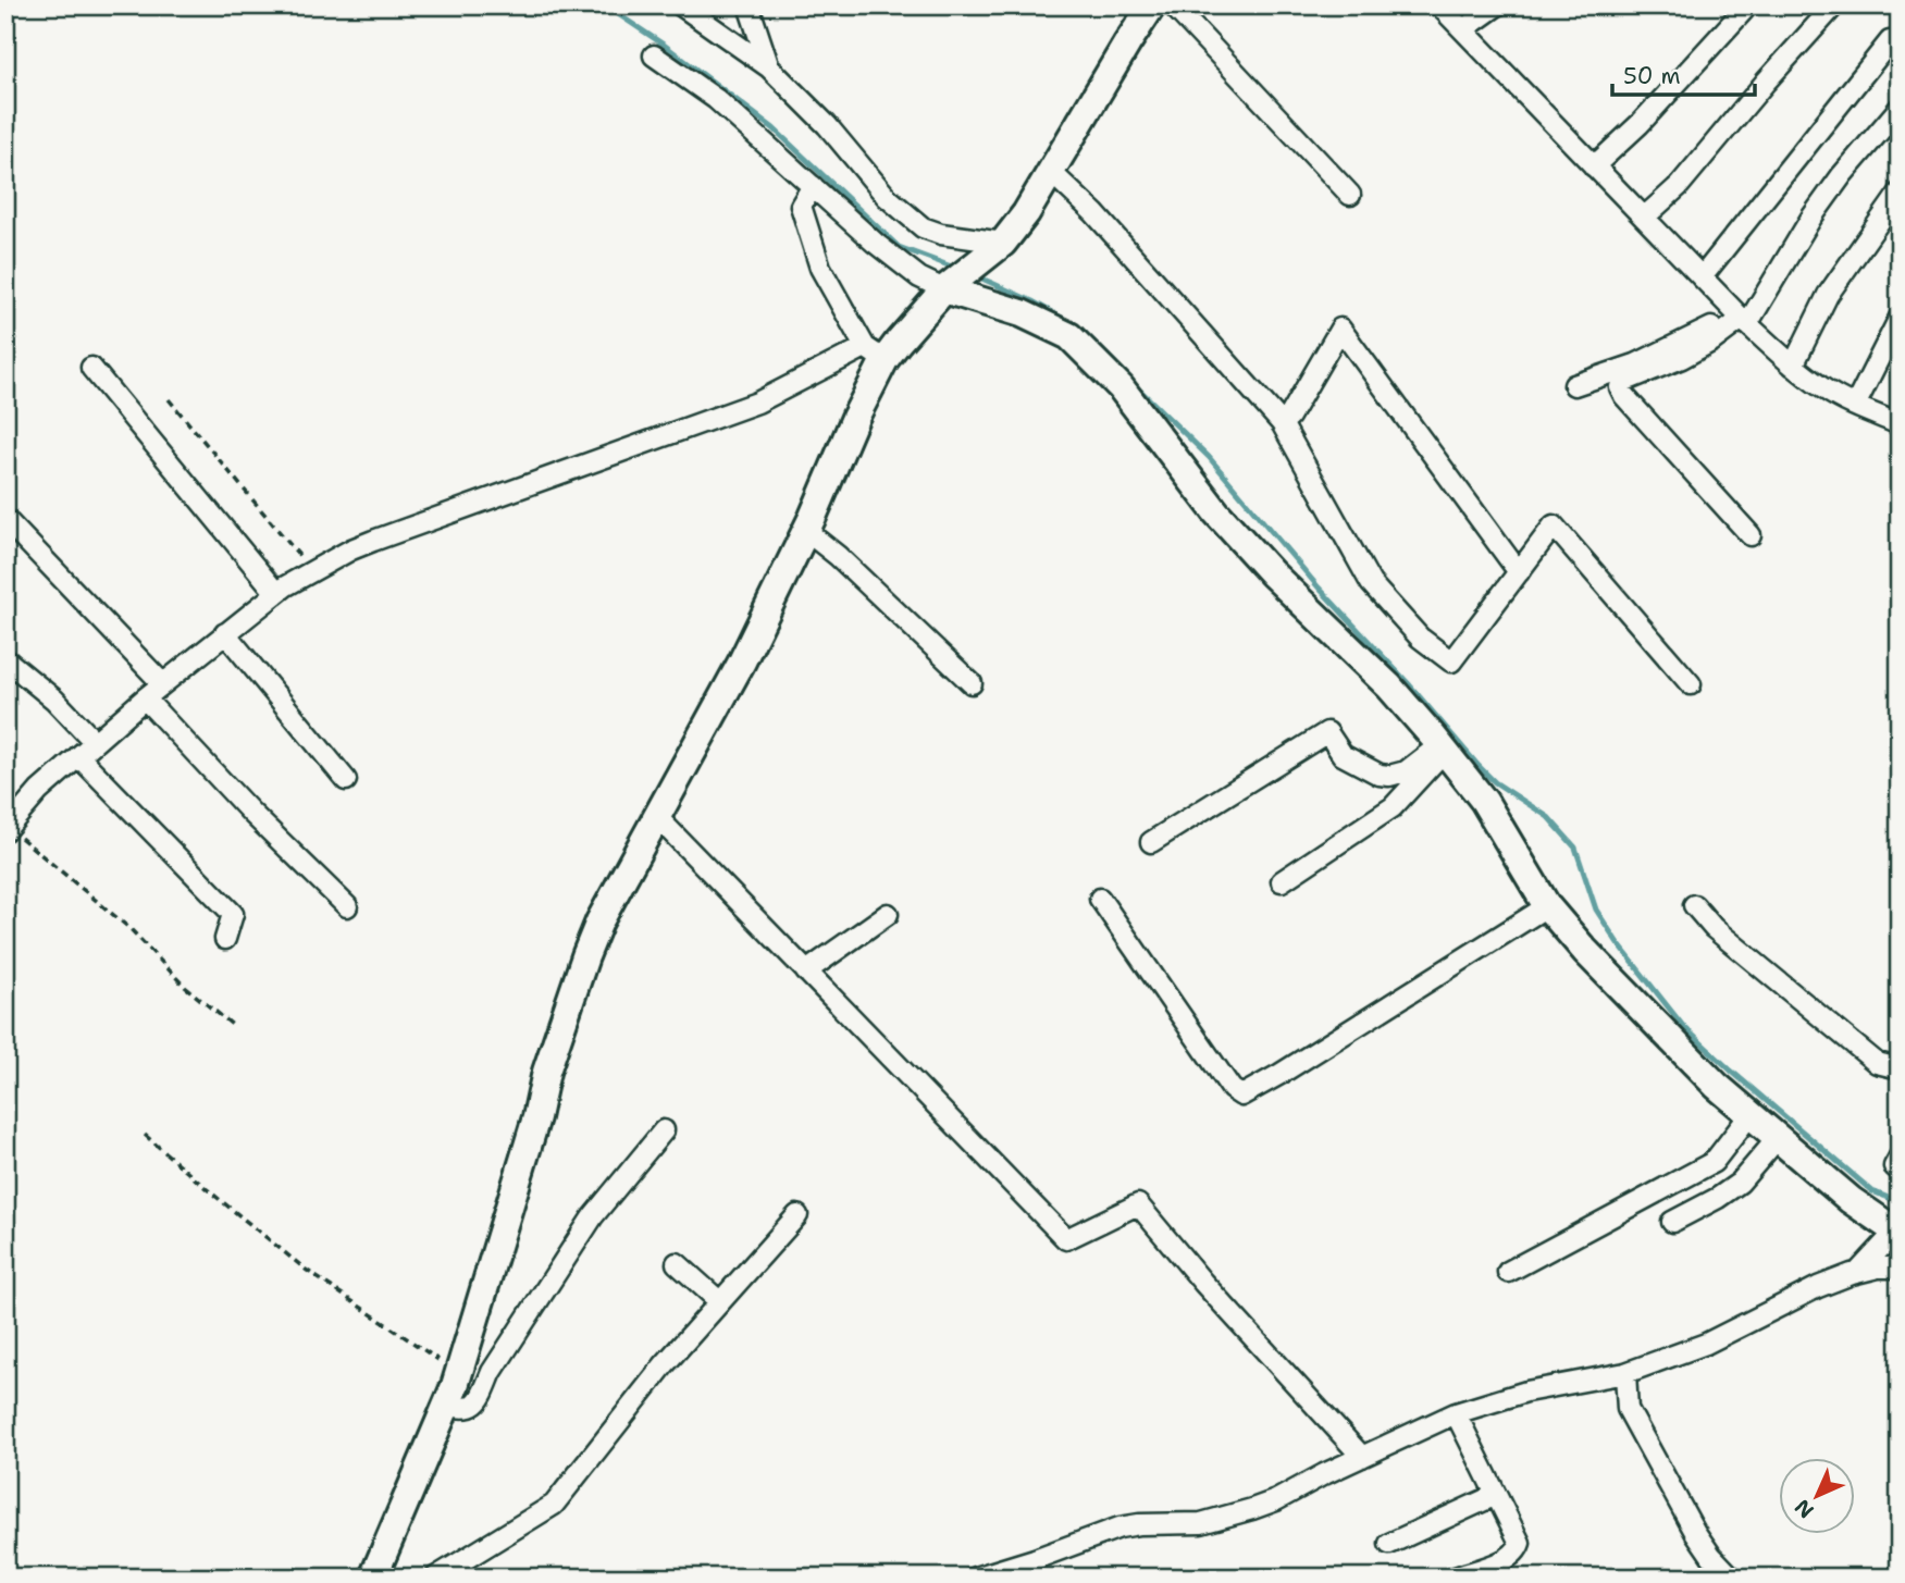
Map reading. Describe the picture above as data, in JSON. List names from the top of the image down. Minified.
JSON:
{"scale_bar":"50 m","north":"bottom left"}
